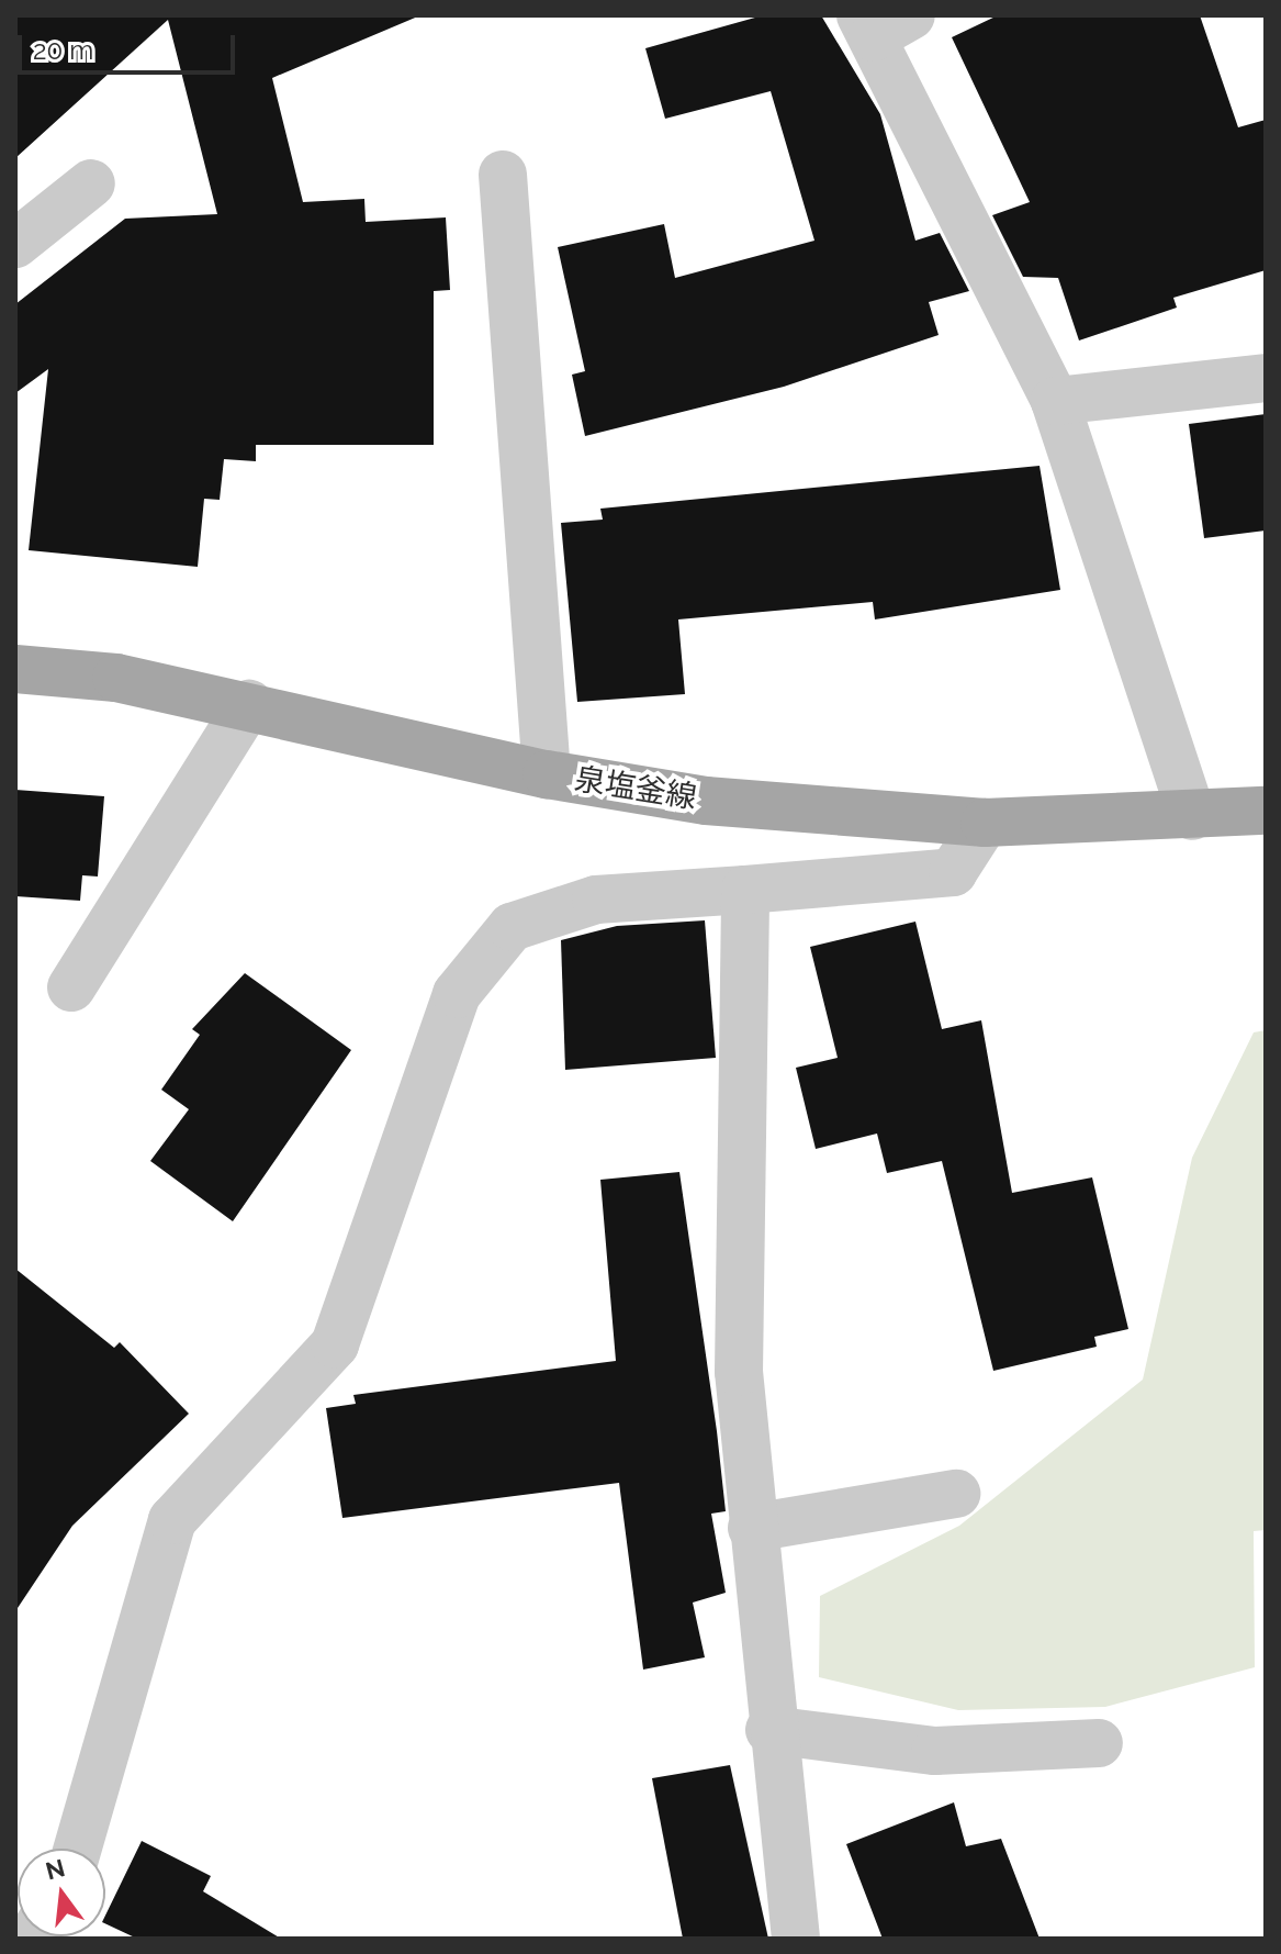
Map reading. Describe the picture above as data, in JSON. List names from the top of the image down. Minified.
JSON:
{"streets":{"main road":["泉塩釜線"]},"scale_bar":"20 m","north":"top"}
